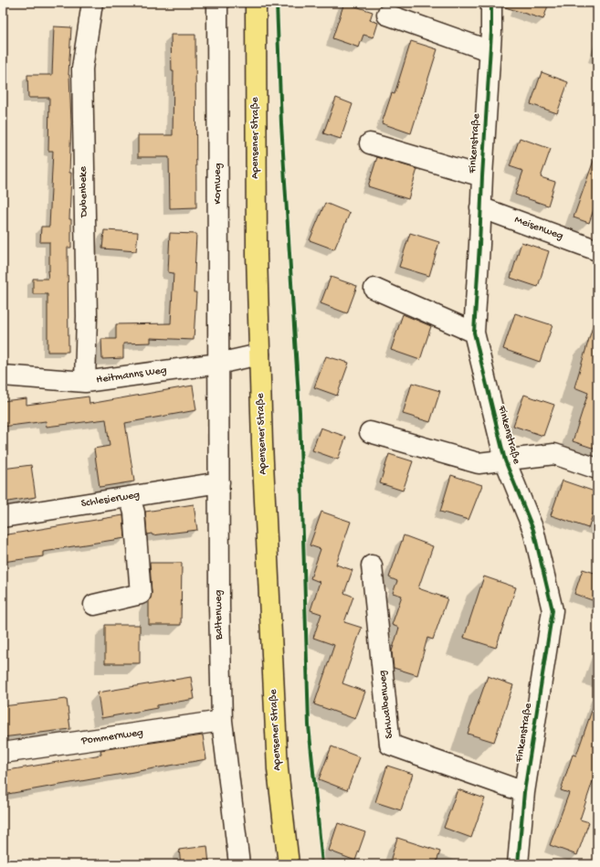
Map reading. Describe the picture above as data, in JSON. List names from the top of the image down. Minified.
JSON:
{"streets":{"main road":["Apensener Straße"],"street":["Finkenstraße","Kornweg","Dubenbeke","Meisenweg","Heitmanns Weg","Schlesierweg","Baltenweg","Schwalbenweg","Pommernweg"]},"crossings":[["Apensener Straße","Heitmanns Weg"],["Finkenstraße","Meisenweg"],["Finkenstraße","Schwalbenweg"],["Kornweg","Heitmanns Weg"],["Kornweg","Baltenweg"],["Dubenbeke","Heitmanns Weg"],["Heitmanns Weg","Baltenweg"],["Schlesierweg","Baltenweg"],["Baltenweg","Pommernweg"]]}
